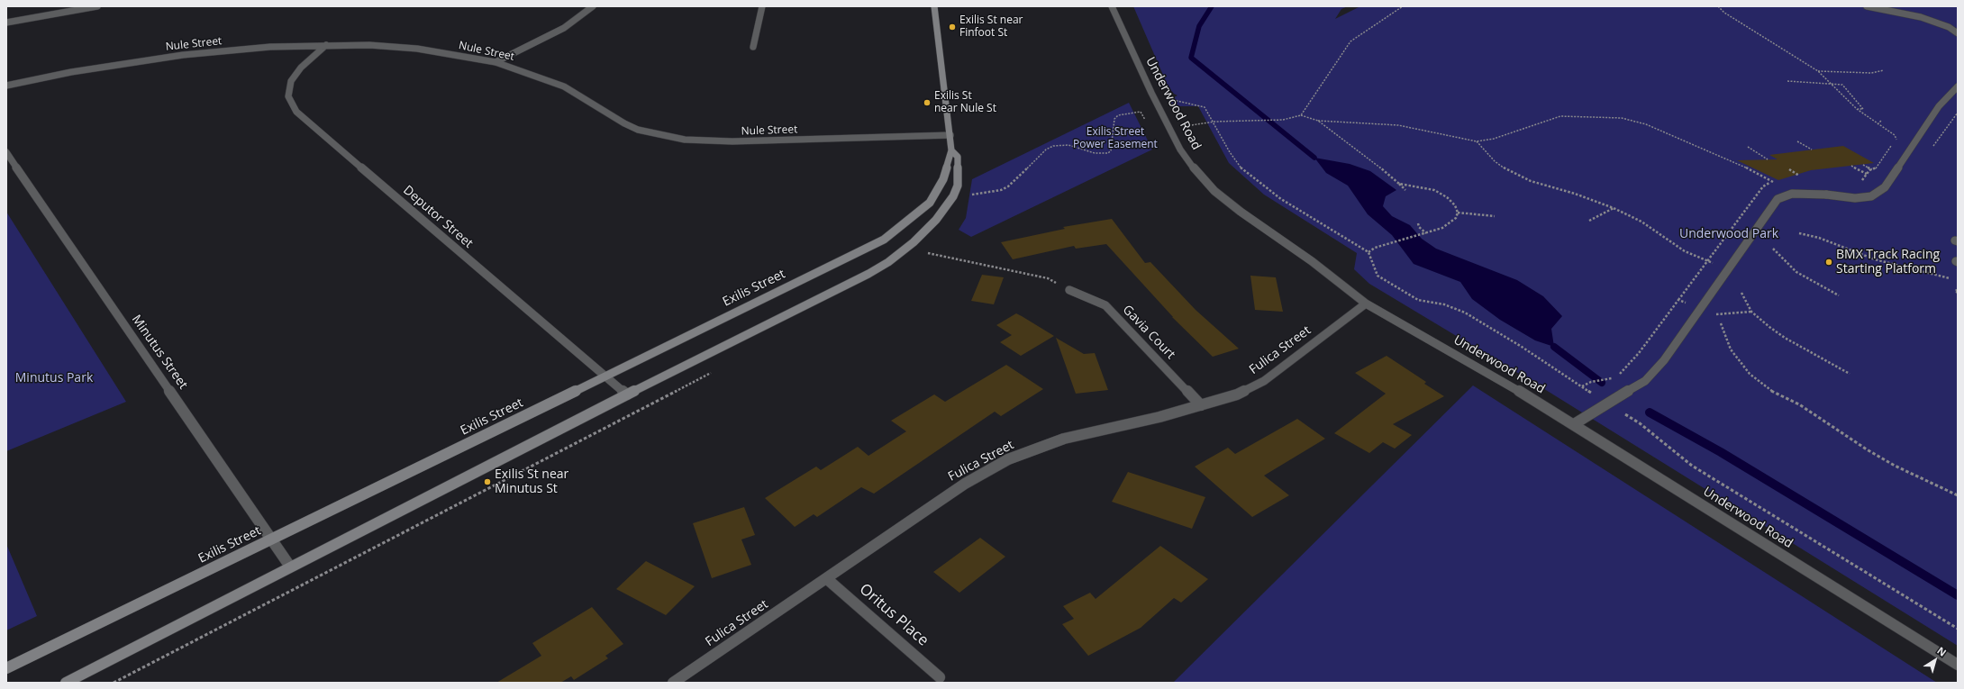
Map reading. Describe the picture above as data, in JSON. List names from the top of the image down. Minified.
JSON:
{"streets":{"street":["Nule Street","Underwood Road","Deputor Street","Exilis Street","Gavia Court","Fulica Street","Minutus Street","Oritus Place"]},"crossings":[["Nule Street","Deputor Street"],["Nule Street","Exilis Street"],["Underwood Road","Fulica Street"],["Deputor Street","Exilis Street"],["Exilis Street","Minutus Street"],["Gavia Court","Fulica Street"],["Fulica Street","Oritus Place"]],"parks":["Exilis Street Power Easement","Underwood Park","Minutus Park"],"places":["Exilis St near Finfoot St","Exilis St near Nule St","BMX Track Racing Starting Platform","Exilis St near Minutus St"],"north":"top right"}
